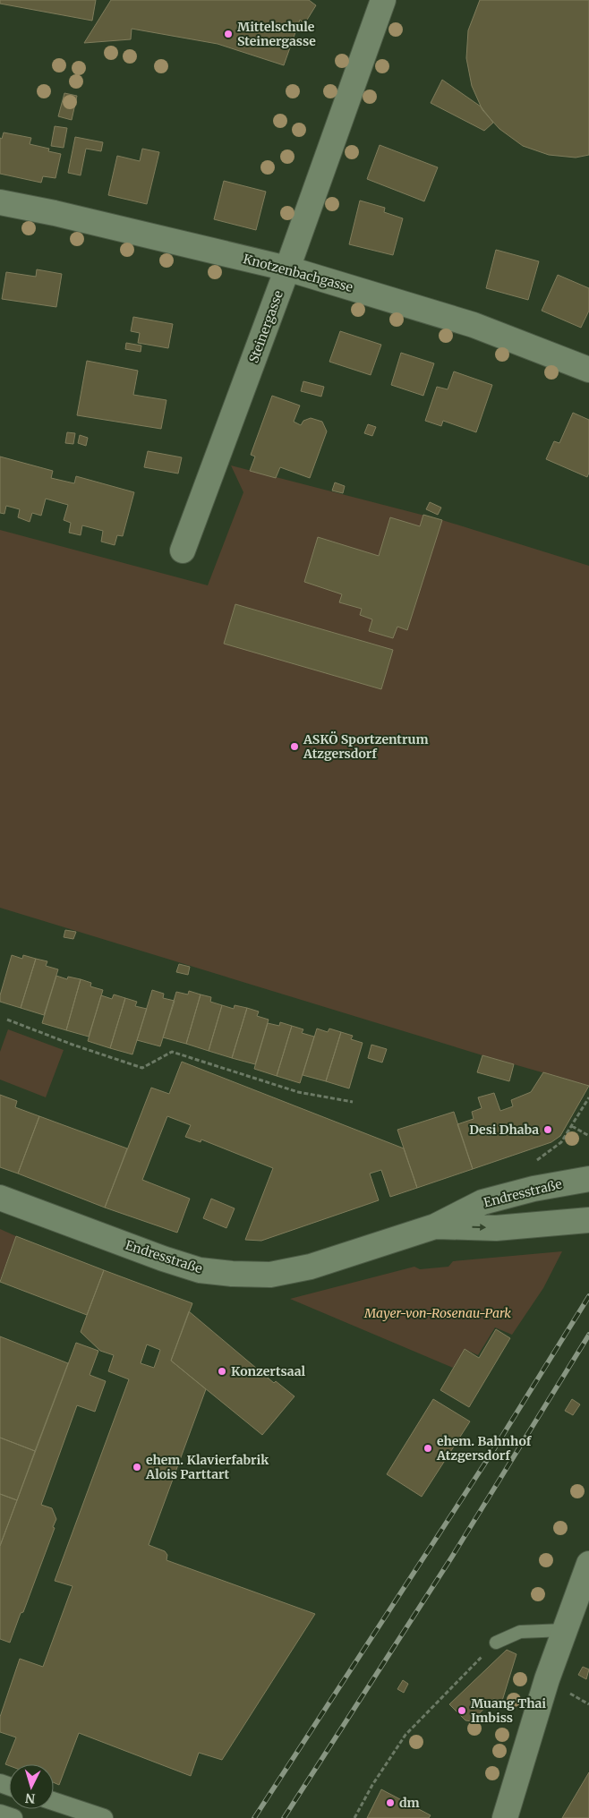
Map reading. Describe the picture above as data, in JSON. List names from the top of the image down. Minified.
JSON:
{"streets":{"street":["Knotzenbachgasse","Steinergasse","Endresstraße"]},"crossings":[["Knotzenbachgasse","Steinergasse"]],"parks":["Mayer-von-Rosenau-Park"],"places":["Mittelschule Steinergasse","ASKÖ Sportzentrum Atzgersdorf","Desi Dhaba","Konzertsaal","ehem. Bahnhof Atzgersdorf","ehem. Klavierfabrik Alois Parttart","Muang Thai Imbiss","dm"],"north":"bottom"}
